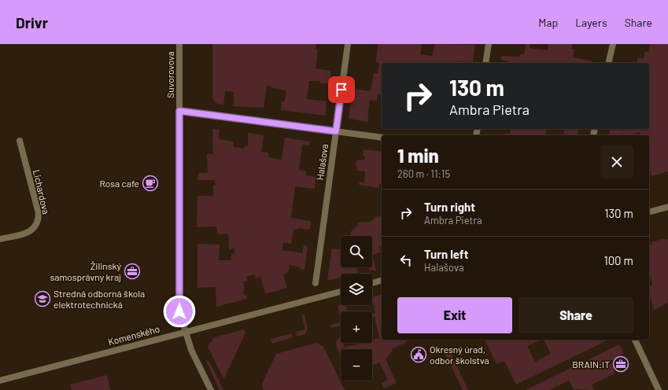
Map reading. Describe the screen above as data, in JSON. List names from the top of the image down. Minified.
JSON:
{"streets":{"street":["Suvorovova","Halašova","Lichardova","Komenského"]},"crossings":[["Suvorovova","Komenského"]],"places":{"cafe":["Rosa cafe"],"office":["Žilinský samosprávny kraj","BRAIN:IT"],"school or university":["Stredná odborná škola elektrotechnická"],"public building":["Okresný úrad, odbor školstva"]},"page":{"header":"Drivr","nav":["Map","Layers","Share"],"turn":["130 m","Ambra Pietra"],"heading":["1 min","260 m · 11:15"],"list":[{"name":"Turn right","note":"Ambra Pietra","value":"130 m"},{"name":"Turn left","note":"Halašova","value":"100 m"}],"map_buttons":["+","−"],"buttons":["Exit","Share"]}}
